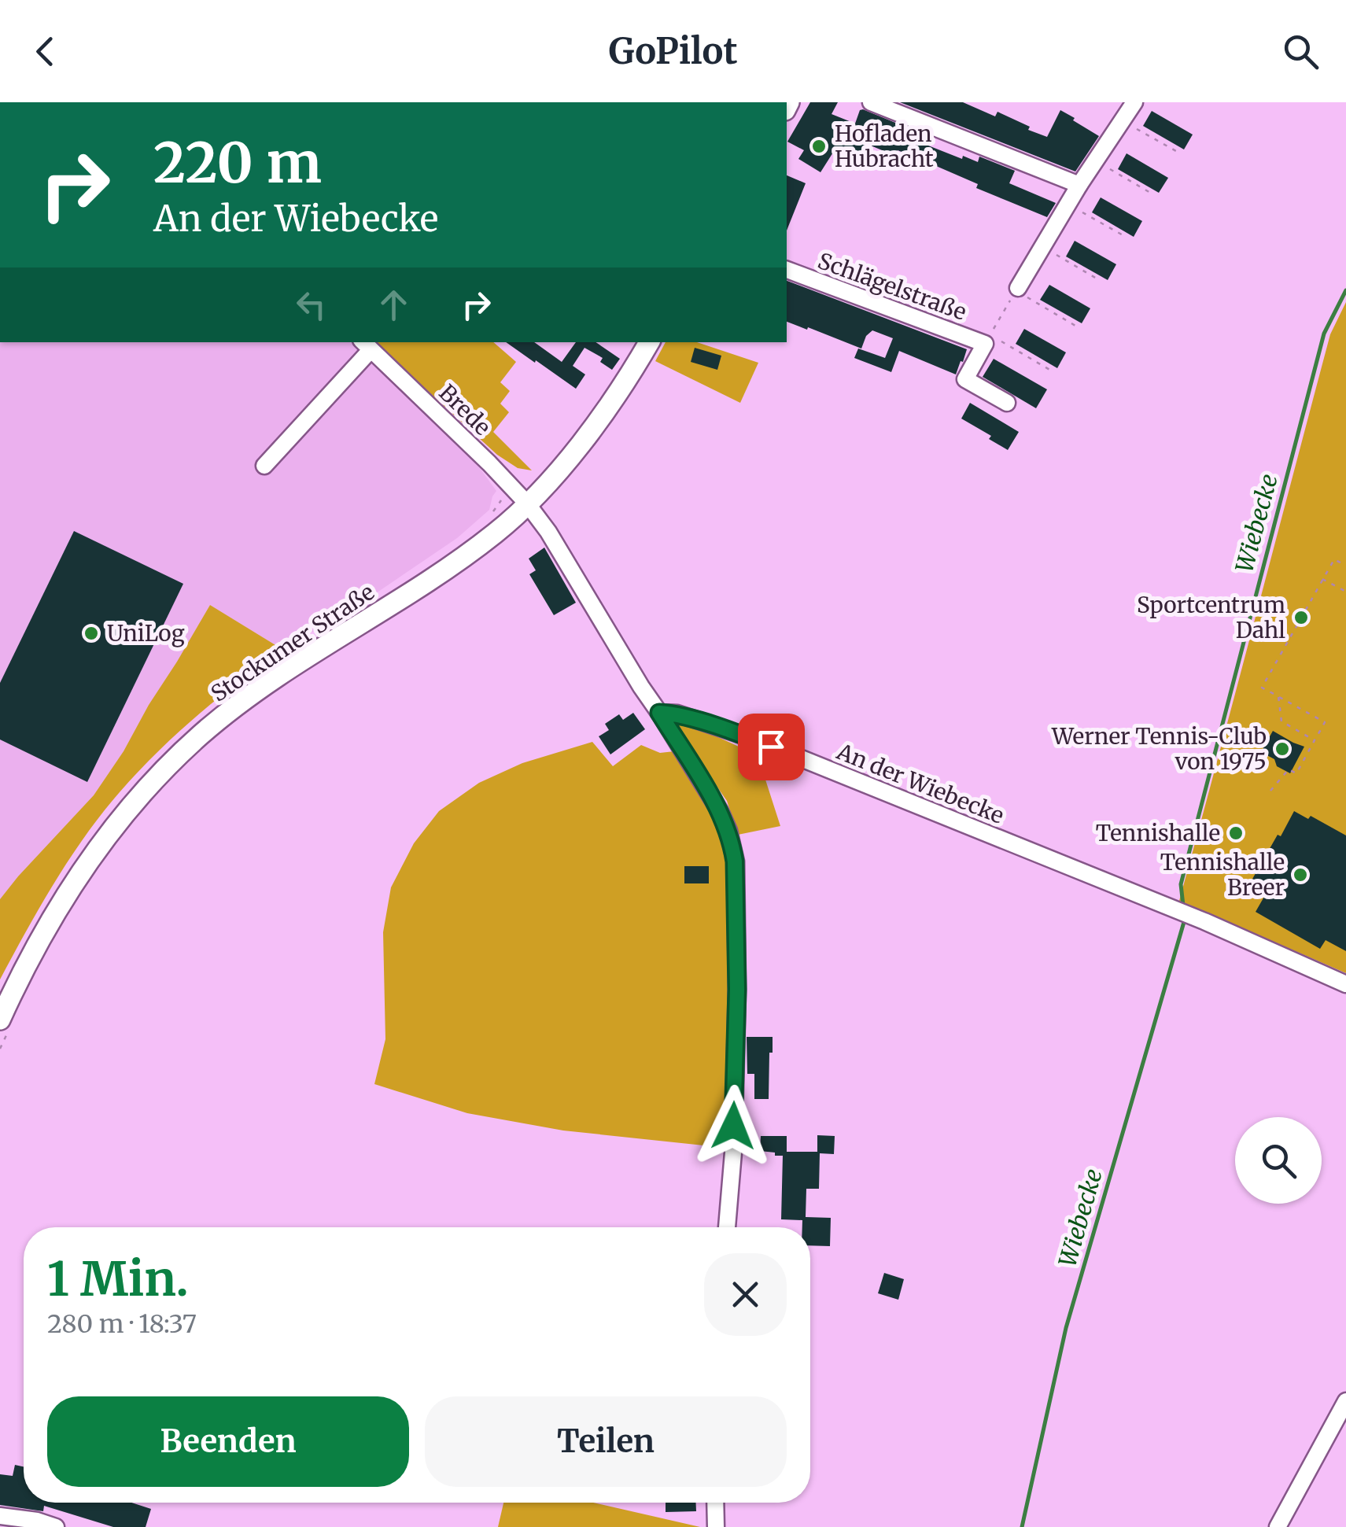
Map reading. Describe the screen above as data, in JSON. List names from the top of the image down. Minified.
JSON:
{"streets":{"main road":["Stockumer Straße"],"street":["Schlägelstraße","Brede","An der Wiebecke"]},"crossings":[["Brede","Stockumer Straße"]],"water":["Wiebecke"],"places":["Hofladen Hubracht","Sportcentrum Dahl","UniLog","Werner Tennis-Club von 1975","Tennishalle","Tennishalle Breer"],"page":{"header":"GoPilot","turn":["220 m","An der Wiebecke"],"heading":["1 Min.","280 m · 18:37"],"buttons":["Beenden","Teilen"]}}
